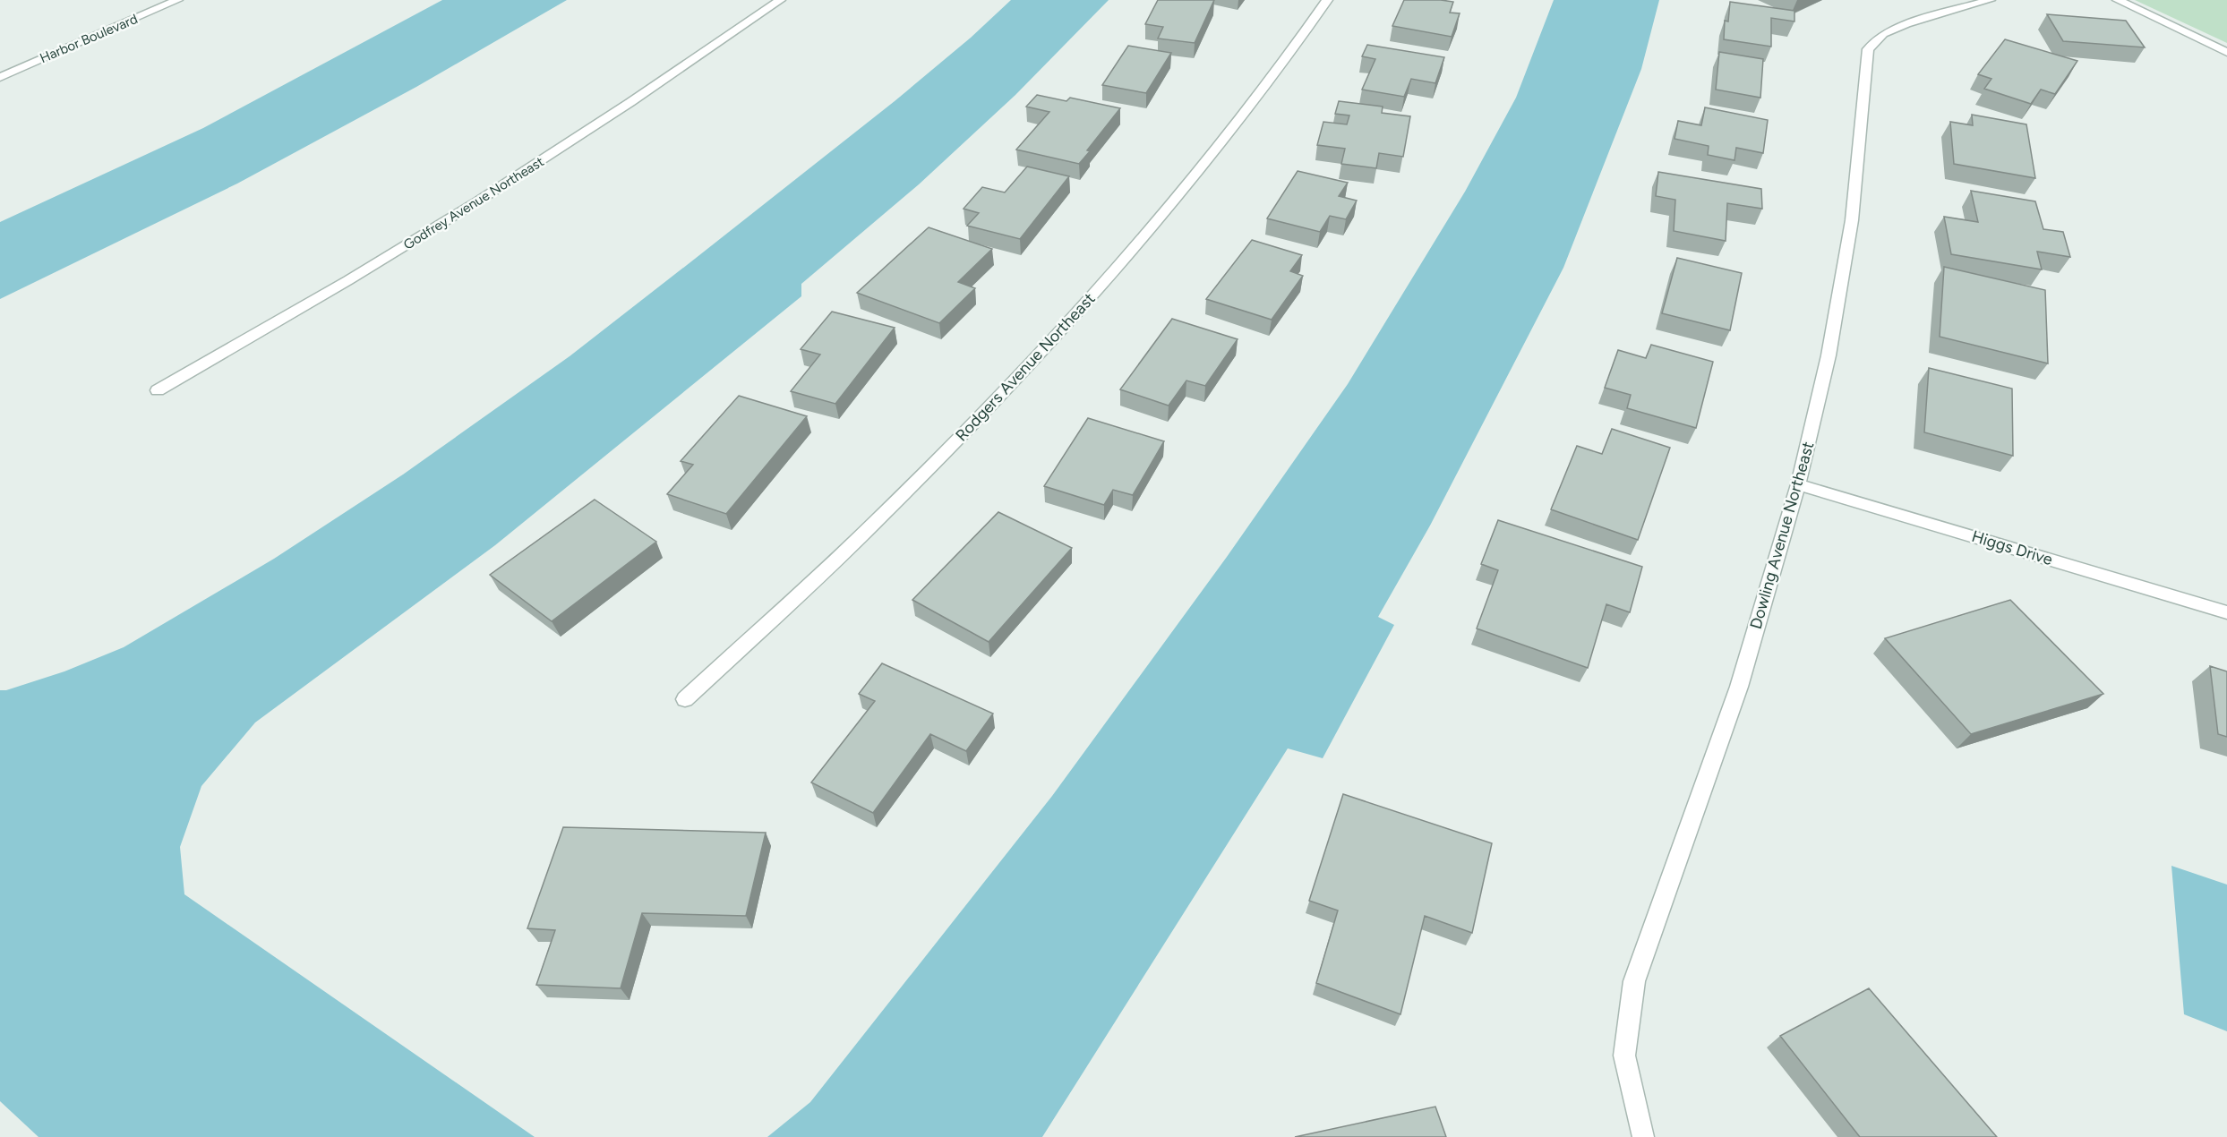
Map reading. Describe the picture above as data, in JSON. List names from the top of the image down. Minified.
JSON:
{"streets":{"street":["Harbor Boulevard","Godfrey Avenue Northeast","Rodgers Avenue Northeast","Dowling Avenue Northeast","Higgs Drive"]},"crossings":[["Dowling Avenue Northeast","Higgs Drive"]]}
